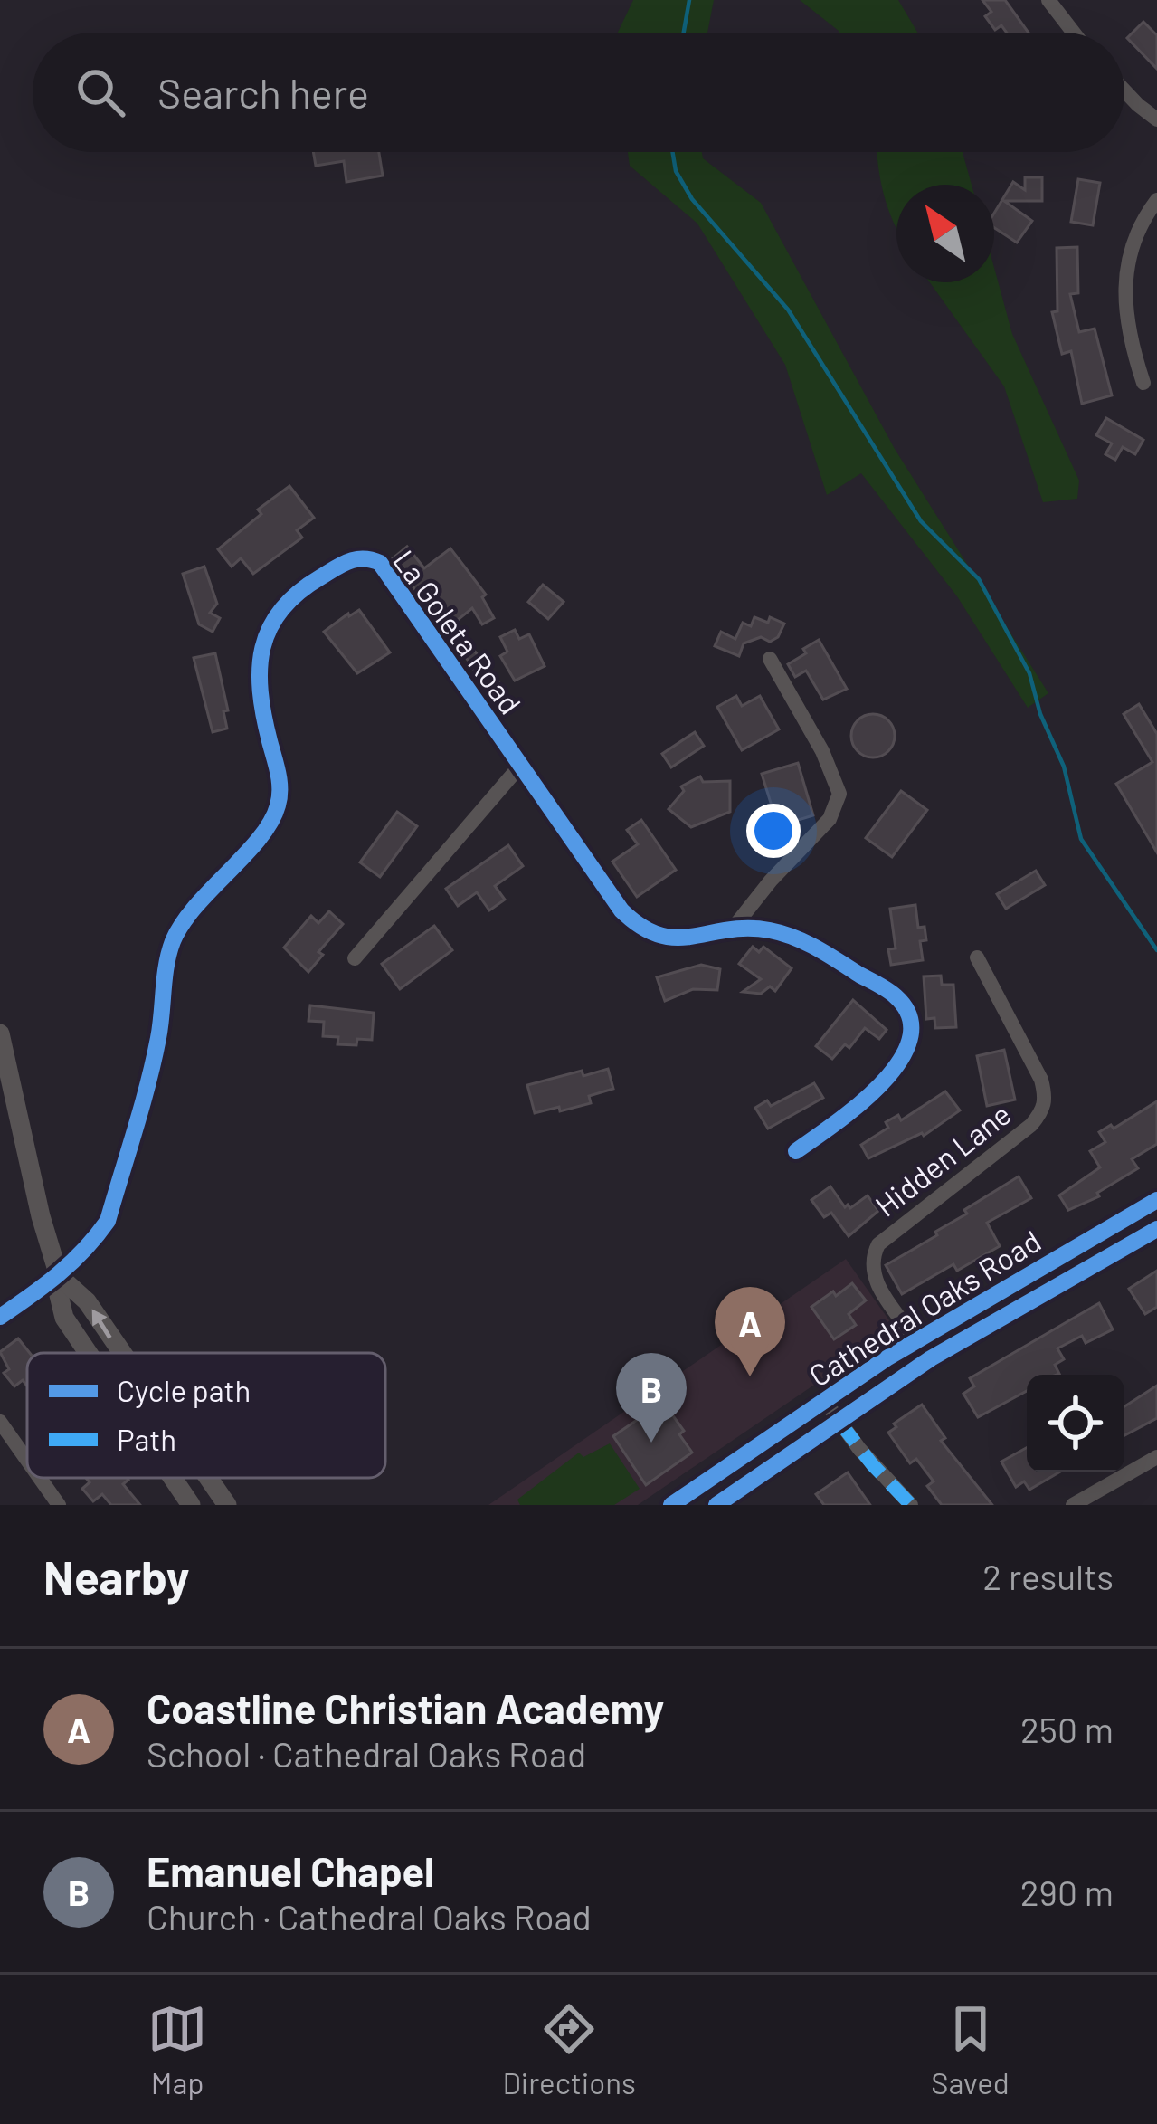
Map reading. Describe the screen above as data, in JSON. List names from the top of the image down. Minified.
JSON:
{"streets":{"main road":["Cathedral Oaks Road"],"street":["La Goleta Road","Hidden Lane"]},"crossings":[["Hidden Lane","Cathedral Oaks Road"]],"legend":["Cycle path","Path"],"north":"top left","page":{"search":"Search here","pins":["A","B"],"heading":["Nearby","2 results"],"list":[{"mark":"A","name":"Coastline Christian Academy","note":"School · Cathedral Oaks Road","value":"250 m"},{"mark":"B","name":"Emanuel Chapel","note":"Church · Cathedral Oaks Road","value":"290 m"}],"nav":["Map","Directions","Saved"]}}
